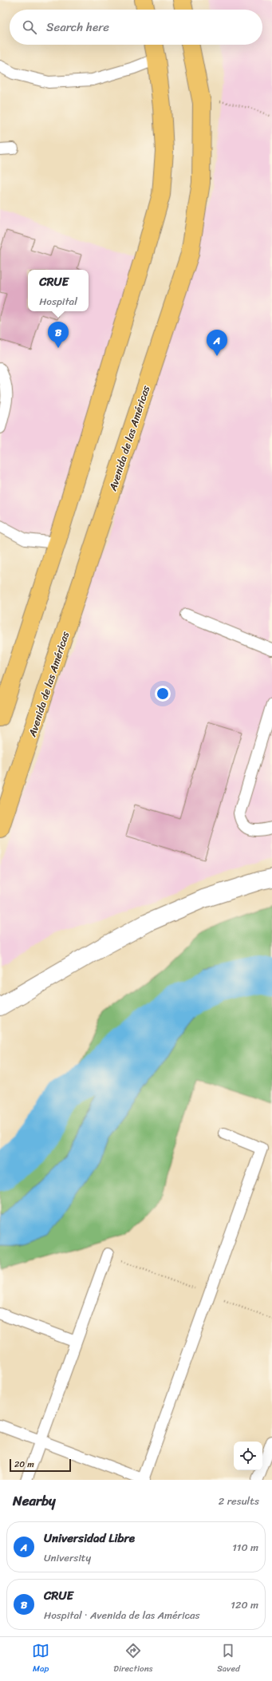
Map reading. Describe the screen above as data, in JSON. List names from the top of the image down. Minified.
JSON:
{"streets":{"highway":["Avenida de las Américas"]},"scale_bar":"20 m","page":{"search":"Search here","popup":["CRUE","Hospital"],"pins":["B","A"],"scale":"20 m","heading":["Nearby","2 results"],"list":[{"mark":"A","name":"Universidad Libre","note":"University","value":"110 m"},{"mark":"B","name":"CRUE","note":"Hospital · Avenida de las Américas","value":"120 m"}],"nav":["Map","Directions","Saved"]}}
